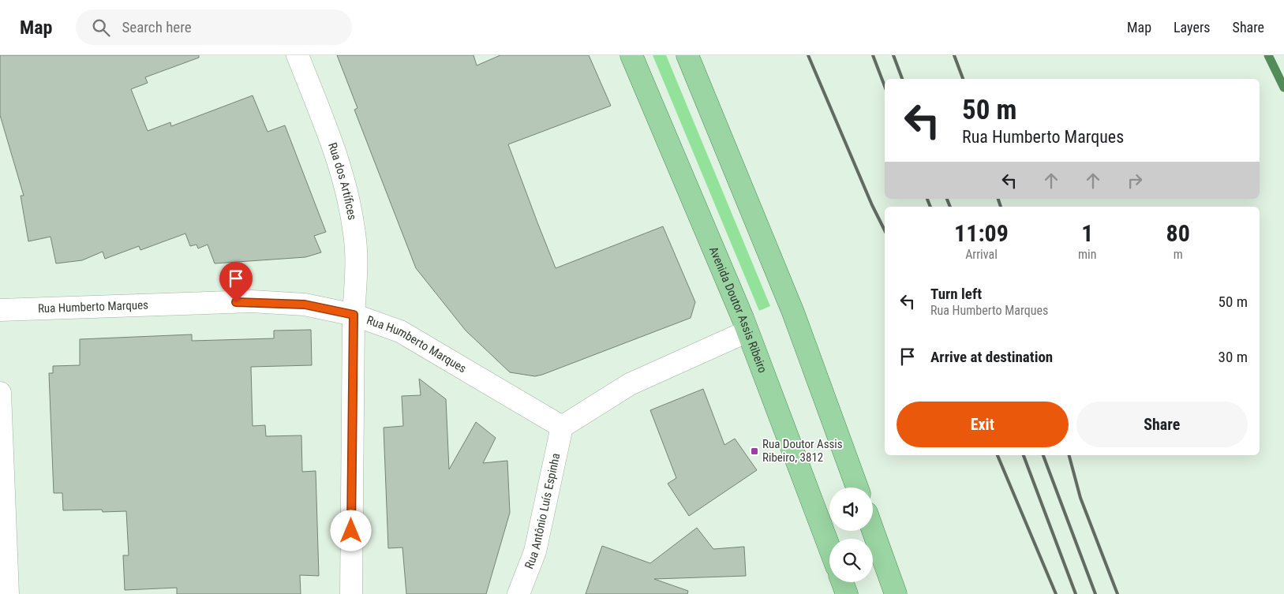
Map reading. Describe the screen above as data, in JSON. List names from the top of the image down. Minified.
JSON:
{"streets":{"main road":["Avenida Doutor Assis Ribeiro"],"street":["Rua dos Artífices","Rua Humberto Marques","Rua Antônio Luís Espinha"]},"crossings":[["Rua dos Artífices","Rua Humberto Marques"],["Rua Humberto Marques","Rua Antônio Luís Espinha"]],"places":{"transit":["Rua Doutor Assis Ribeiro, 3812"]},"page":{"header":"Map","search":"Search here","nav":["Map","Layers","Share"],"turn":["50 m","Rua Humberto Marques"],"eta":["11:09","Arrival","1","min","80","m"],"list":[{"name":"Turn left","note":"Rua Humberto Marques","value":"50 m"},{"name":"Arrive at destination","value":"30 m"}],"buttons":["Exit","Share"]}}
